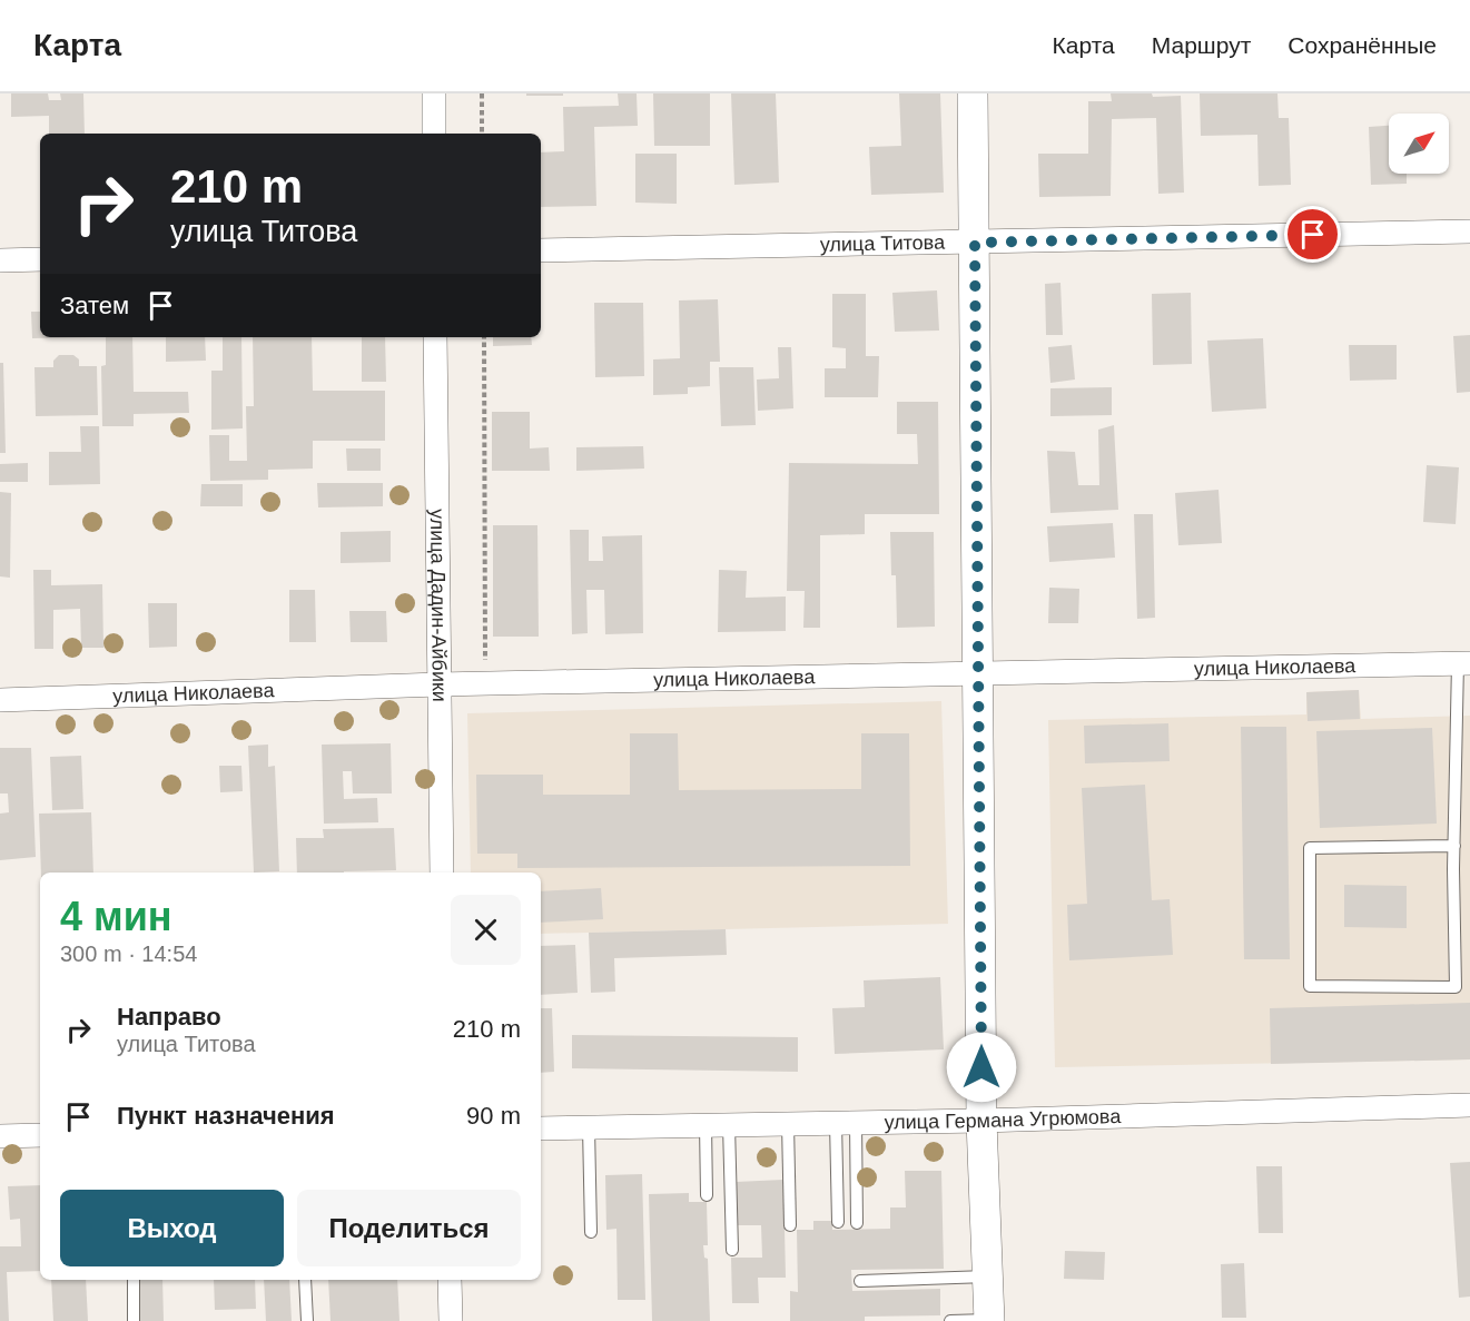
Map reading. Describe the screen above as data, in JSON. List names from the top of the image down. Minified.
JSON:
{"streets":{"street":["улица Титова","улица Дадин-Айбики","улица Николаева","улица Германа Угрюмова"]},"crossings":[["улица Дадин-Айбики","улица Николаева"]],"north":"top right","page":{"header":"Карта","nav":["Карта","Маршрут","Сохранённые"],"turn":["210 m","улица Титова"],"then":"Затем","heading":["4 мин","300 m · 14:54"],"list":[{"name":"Направо","note":"улица Титова","value":"210 m"},{"name":"Пункт назначения","value":"90 m"}],"buttons":["Выход","Поделиться"]}}
